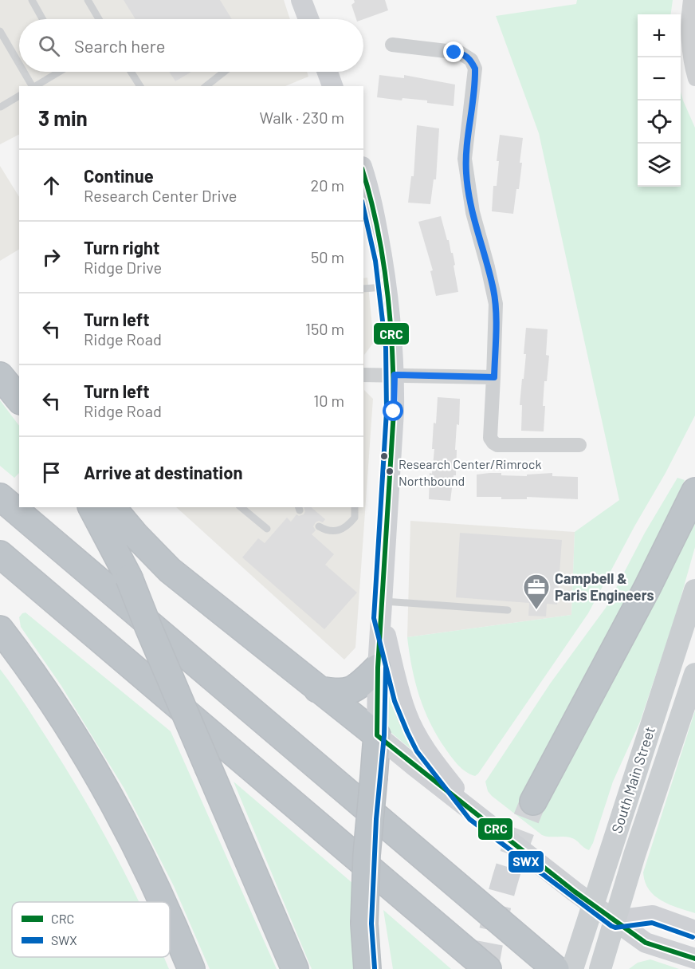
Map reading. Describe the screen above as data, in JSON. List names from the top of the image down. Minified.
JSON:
{"streets":{"main road":["South Main Street"]},"places":{"other":["Research Center/Rimrock Northbound"],"office":["Campbell & Paris Engineers"]},"lines":["transit line CRC","transit line SWX"],"legend":["CRC","SWX"],"page":{"map_buttons":["+","−"],"search":"Search here","heading":["3 min","Walk · 230 m"],"list":[["Continue","Research Center Drive","20 m"],["Turn right","Ridge Drive","50 m"],["Turn left","Ridge Road","150 m"],["Turn left","Ridge Road","10 m"],"Arrive at destination"]}}
